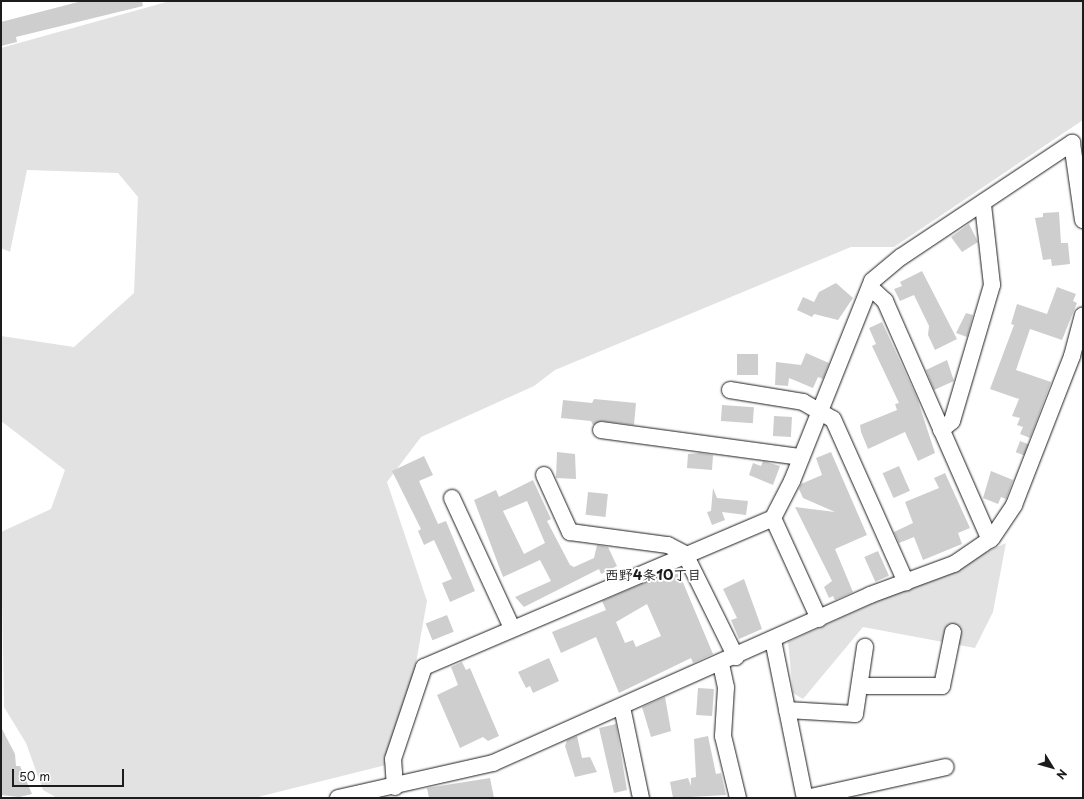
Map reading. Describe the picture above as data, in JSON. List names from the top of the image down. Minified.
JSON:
{"districts":["西野4条10丁目"],"scale_bar":"50 m","north":"bottom right"}
